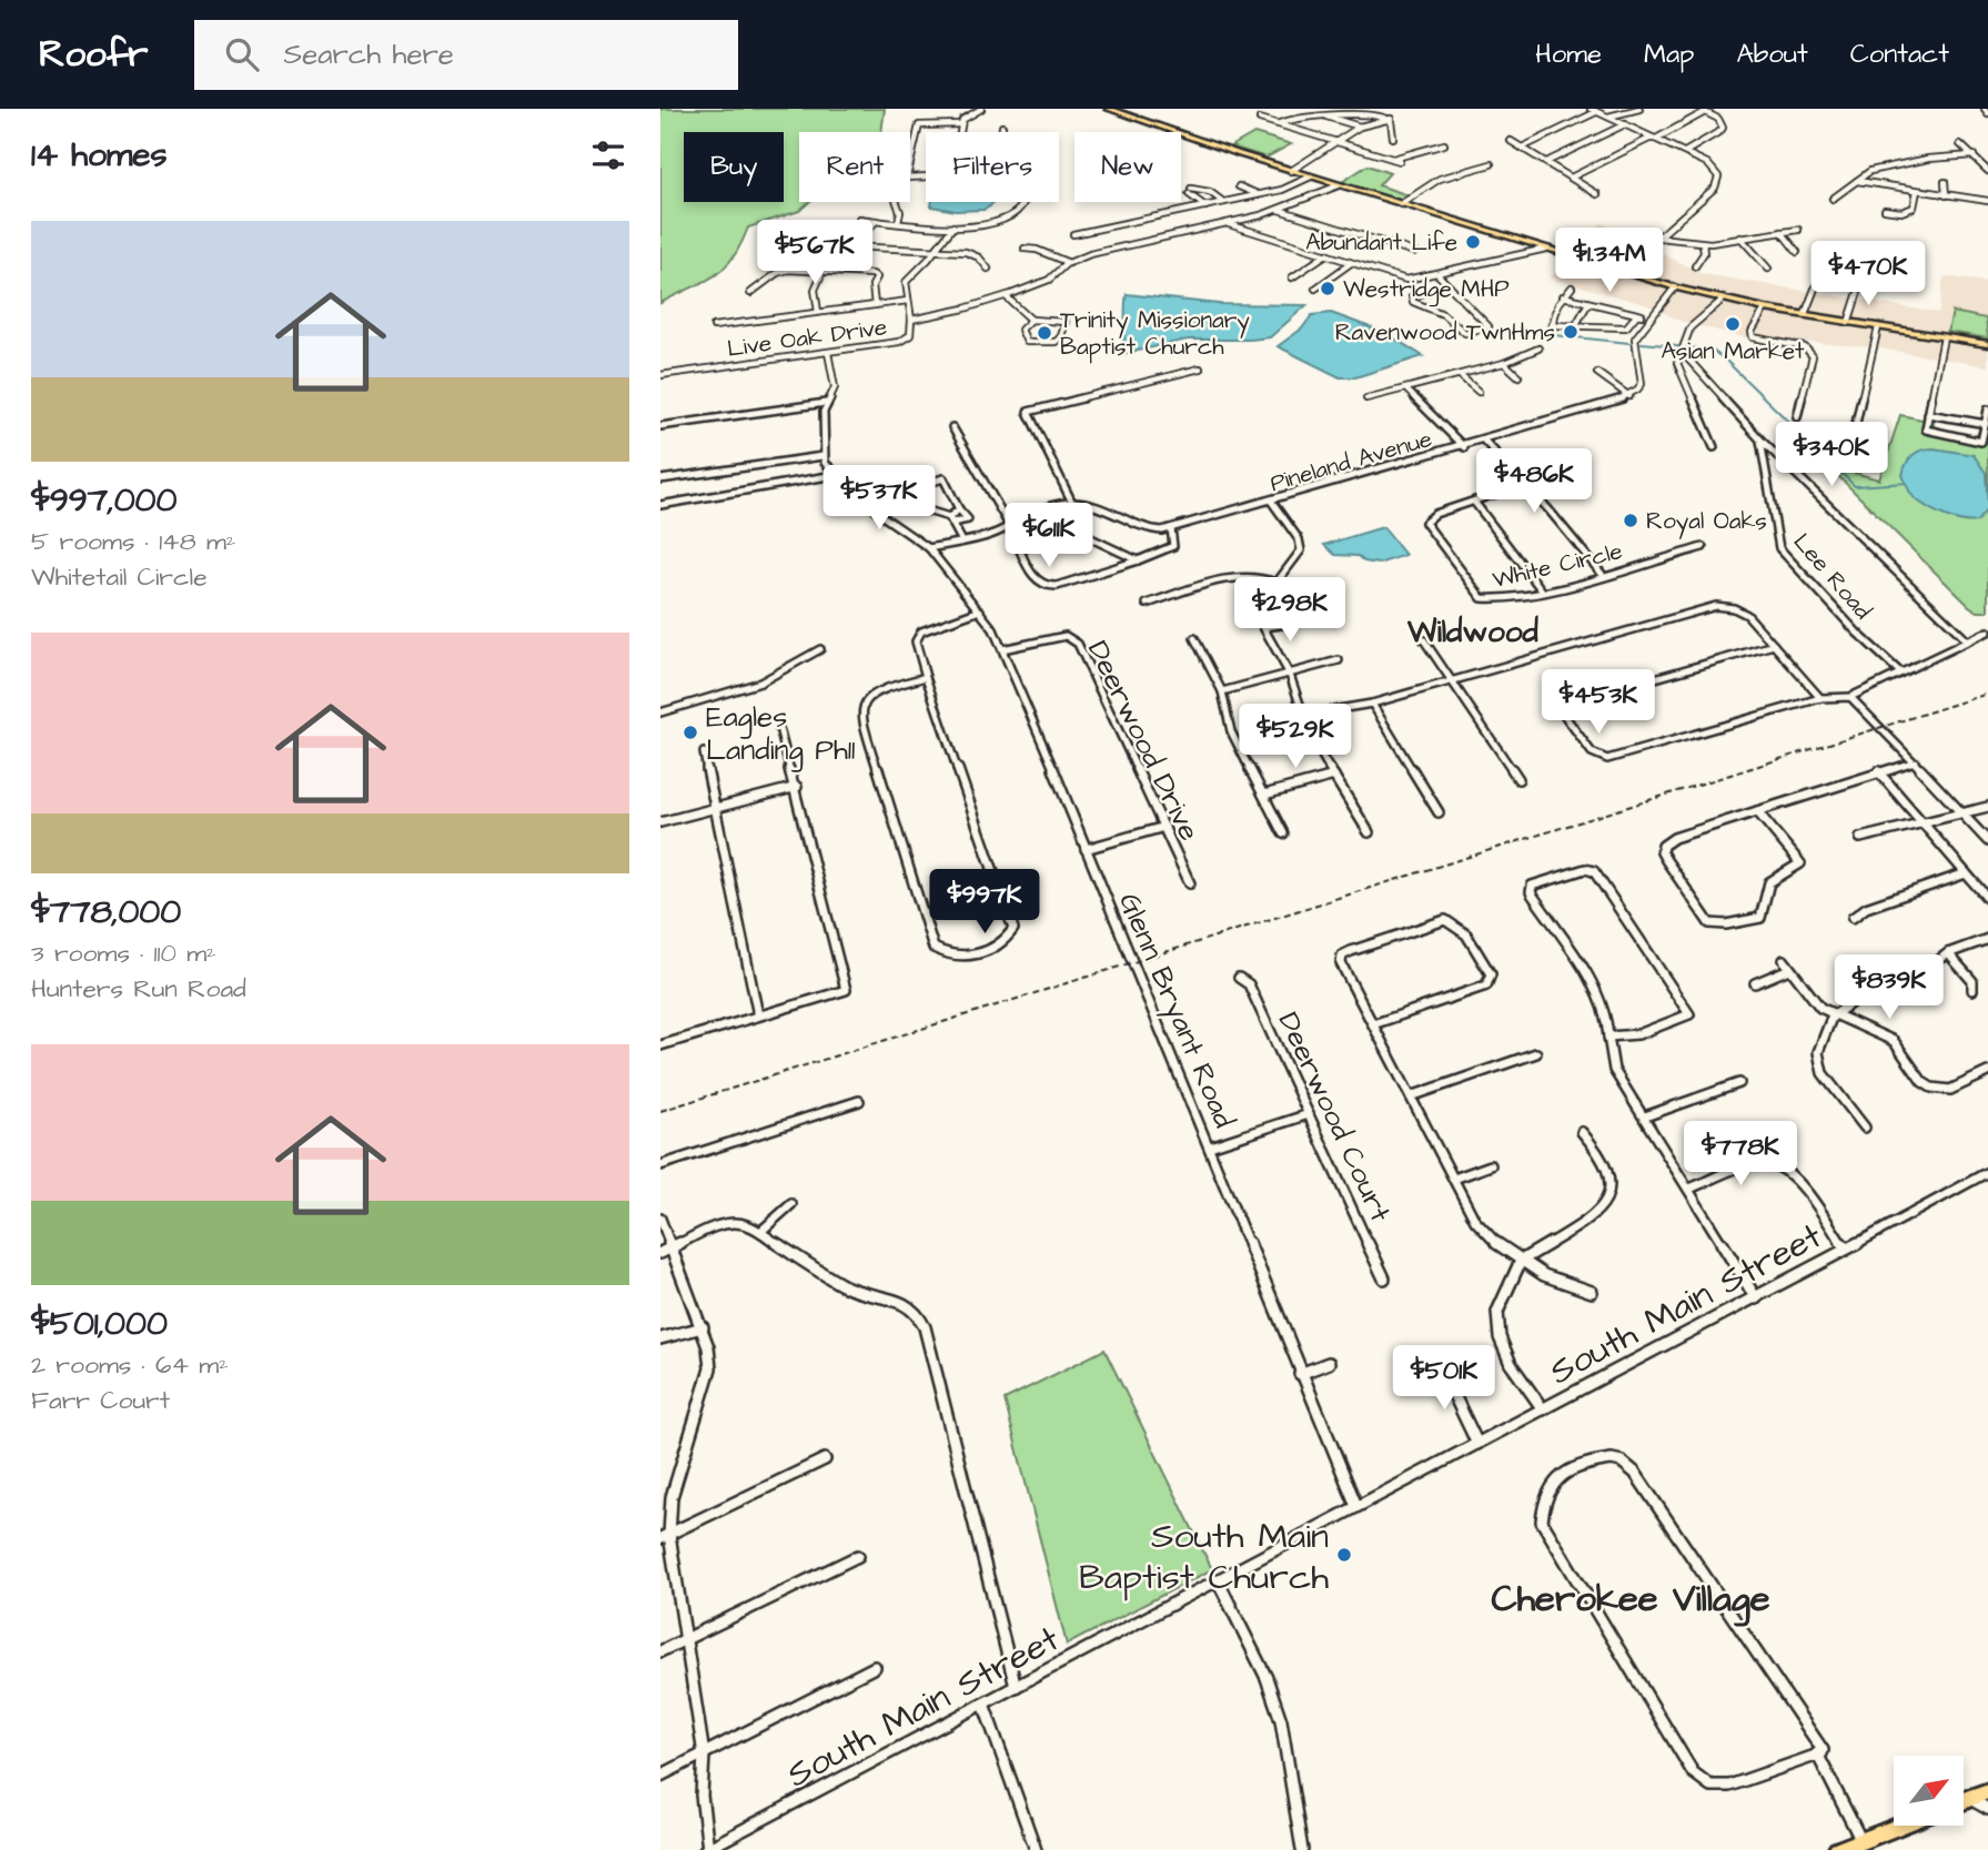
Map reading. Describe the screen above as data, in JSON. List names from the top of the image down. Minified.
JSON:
{"streets":{"street":["Live Oak Drive","Pineland Avenue","White Circle","Lee Road","Deerwood Drive","Glenn Bryant Road","Deerwood Court","South Main Street"]},"crossings":[["Pineland Avenue","Glenn Bryant Road"],["Deerwood Drive","Glenn Bryant Road"],["Glenn Bryant Road","South Main Street"]],"districts":["Wildwood","Cherokee Village"],"places":["Abundant Life","Westridge MHP","Asian Market","Ravenwood TwnHms","Trinity Missionary Baptist Church","Royal Oaks","Eagles Landing Ph11","South Main Baptist Church"],"north":"top right","page":{"header":"Roofr","search":"Search here","nav":["Home","Map","About","Contact"],"heading":"14 homes","chip":["Buy","Rent","Filters","New"],"list":[{"name":"$997,000","note":"5 rooms · 148 m² · Whitetail Circle"},{"name":"$778,000","note":"3 rooms · 110 m² · Hunters Run Road"},{"name":"$501,000","note":"2 rooms · 64 m² · Farr Court"}],"price":["$567K","$1.34M","$470K","$340K","$486K","$537K","$611K","$298K","$453K","$529K","$997K","$839K","$778K","$501K"]}}
